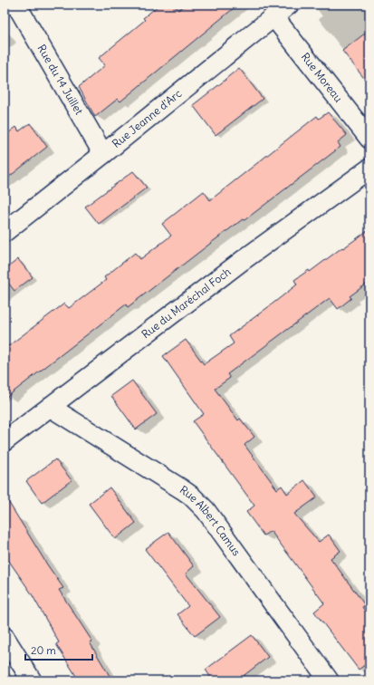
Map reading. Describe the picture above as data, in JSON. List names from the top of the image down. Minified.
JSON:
{"streets":{"street":["Rue Moreau","Rue du 14 Juillet","Rue Jeanne d'Arc","Rue du Maréchal Foch","Rue Albert Camus"]},"crossings":[["Rue Moreau","Rue Jeanne d'Arc"],["Rue du 14 Juillet","Rue Jeanne d'Arc"],["Rue du Maréchal Foch","Rue Albert Camus"]],"scale_bar":"20 m"}
